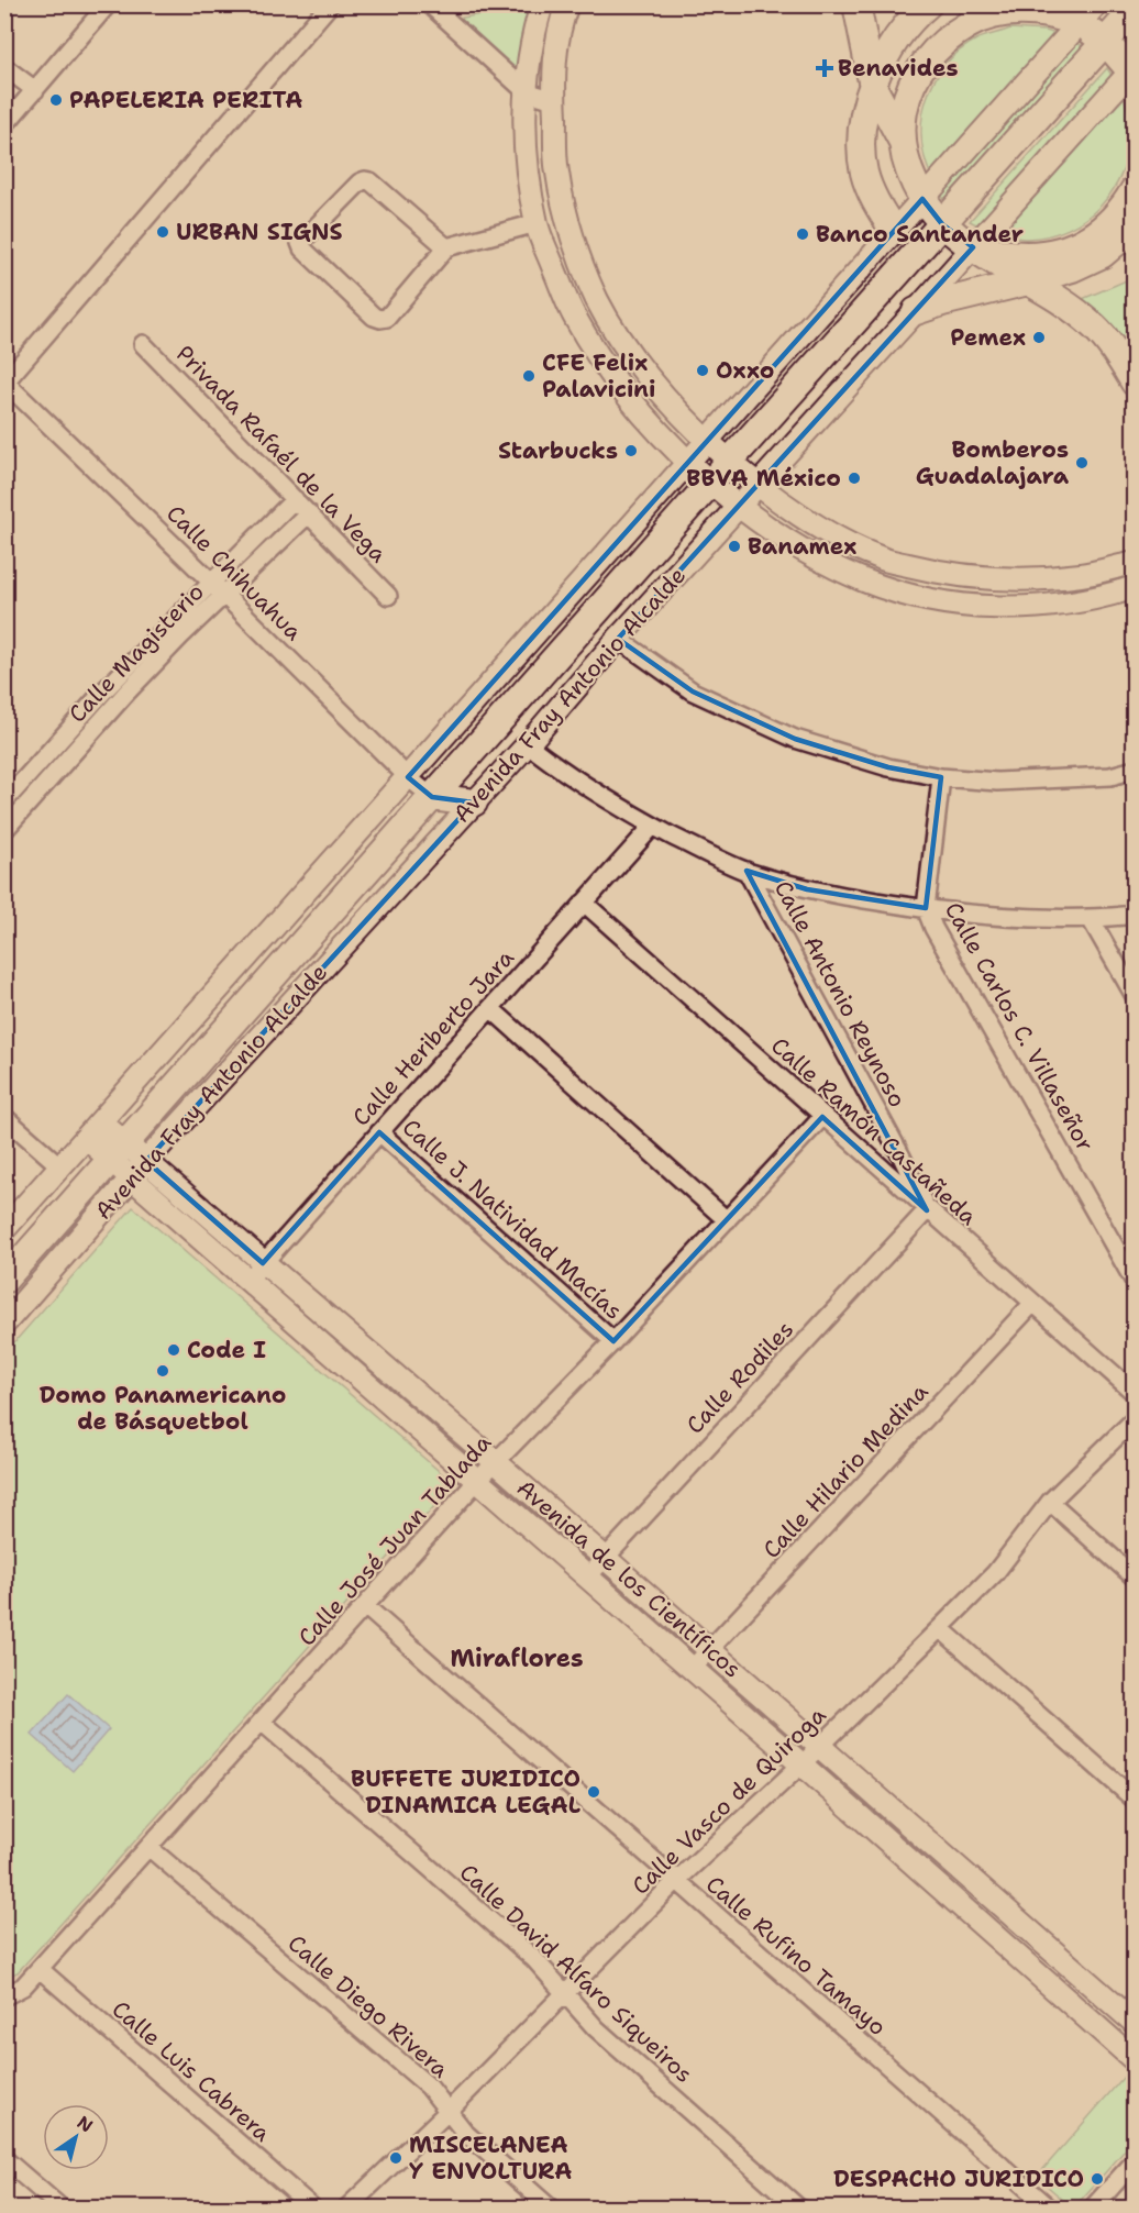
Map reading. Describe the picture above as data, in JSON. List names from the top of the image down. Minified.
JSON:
{"streets":{"main road":["Avenida Fray Antonio Alcalde"],"street":["Privada Rafaél de la Vega","Calle Chihuahua","Calle Magisterio","Calle Antonio Reynoso","Calle Carlos C. Villaseñor","Calle Heriberto Jara","Calle Ramón Castañeda","Calle J. Natividad Macías","Calle Rodiles","Calle Hilario Medina","Calle José Juan Tablada","Avenida de los Científicos","Calle Vasco de Quiroga","Calle Rufino Tamayo","Calle David Alfaro Siqueiros","Calle Diego Rivera","Calle Luis Cabrera"]},"crossings":[["Privada Rafaél de la Vega","Calle Magisterio"],["Calle Chihuahua","Calle Magisterio"],["Calle Chihuahua","Avenida Fray Antonio Alcalde"],["Avenida Fray Antonio Alcalde","Avenida de los Científicos"],["Calle Antonio Reynoso","Calle Ramón Castañeda"],["Calle Antonio Reynoso","Calle Rodiles"],["Calle Heriberto Jara","Calle Ramón Castañeda"],["Calle Heriberto Jara","Calle J. Natividad Macías"],["Calle Heriberto Jara","Avenida de los Científicos"],["Calle Ramón Castañeda","Calle Rodiles"],["Calle Ramón Castañeda","Calle Hilario Medina"],["Calle Ramón Castañeda","Calle José Juan Tablada"],["Calle J. Natividad Macías","Calle José Juan Tablada"],["Calle Rodiles","Avenida de los Científicos"],["Calle Hilario Medina","Avenida de los Científicos"],["Calle José Juan Tablada","Avenida de los Científicos"],["Calle José Juan Tablada","Calle Rufino Tamayo"],["Calle José Juan Tablada","Calle David Alfaro Siqueiros"],["Calle José Juan Tablada","Calle Diego Rivera"],["Calle José Juan Tablada","Calle Luis Cabrera"],["Avenida de los Científicos","Calle Vasco de Quiroga"],["Calle Vasco de Quiroga","Calle Rufino Tamayo"],["Calle Vasco de Quiroga","Calle David Alfaro Siqueiros"],["Calle Vasco de Quiroga","Calle Diego Rivera"]],"districts":["Miraflores"],"places":{"health":["Benavides"],"other":["PAPELERIA PERITA","URBAN SIGNS","Banco Santander","Pemex","Oxxo","CFE Felix Palavicini","Starbucks","Bomberos Guadalajara","BBVA México","Banamex","Code I","Domo Panamericano de Básquetbol","BUFFETE JURIDICO DINAMICA LEGAL","MISCELANEA Y ENVOLTURA","DESPACHO JURIDICO"]},"north":"top right"}
